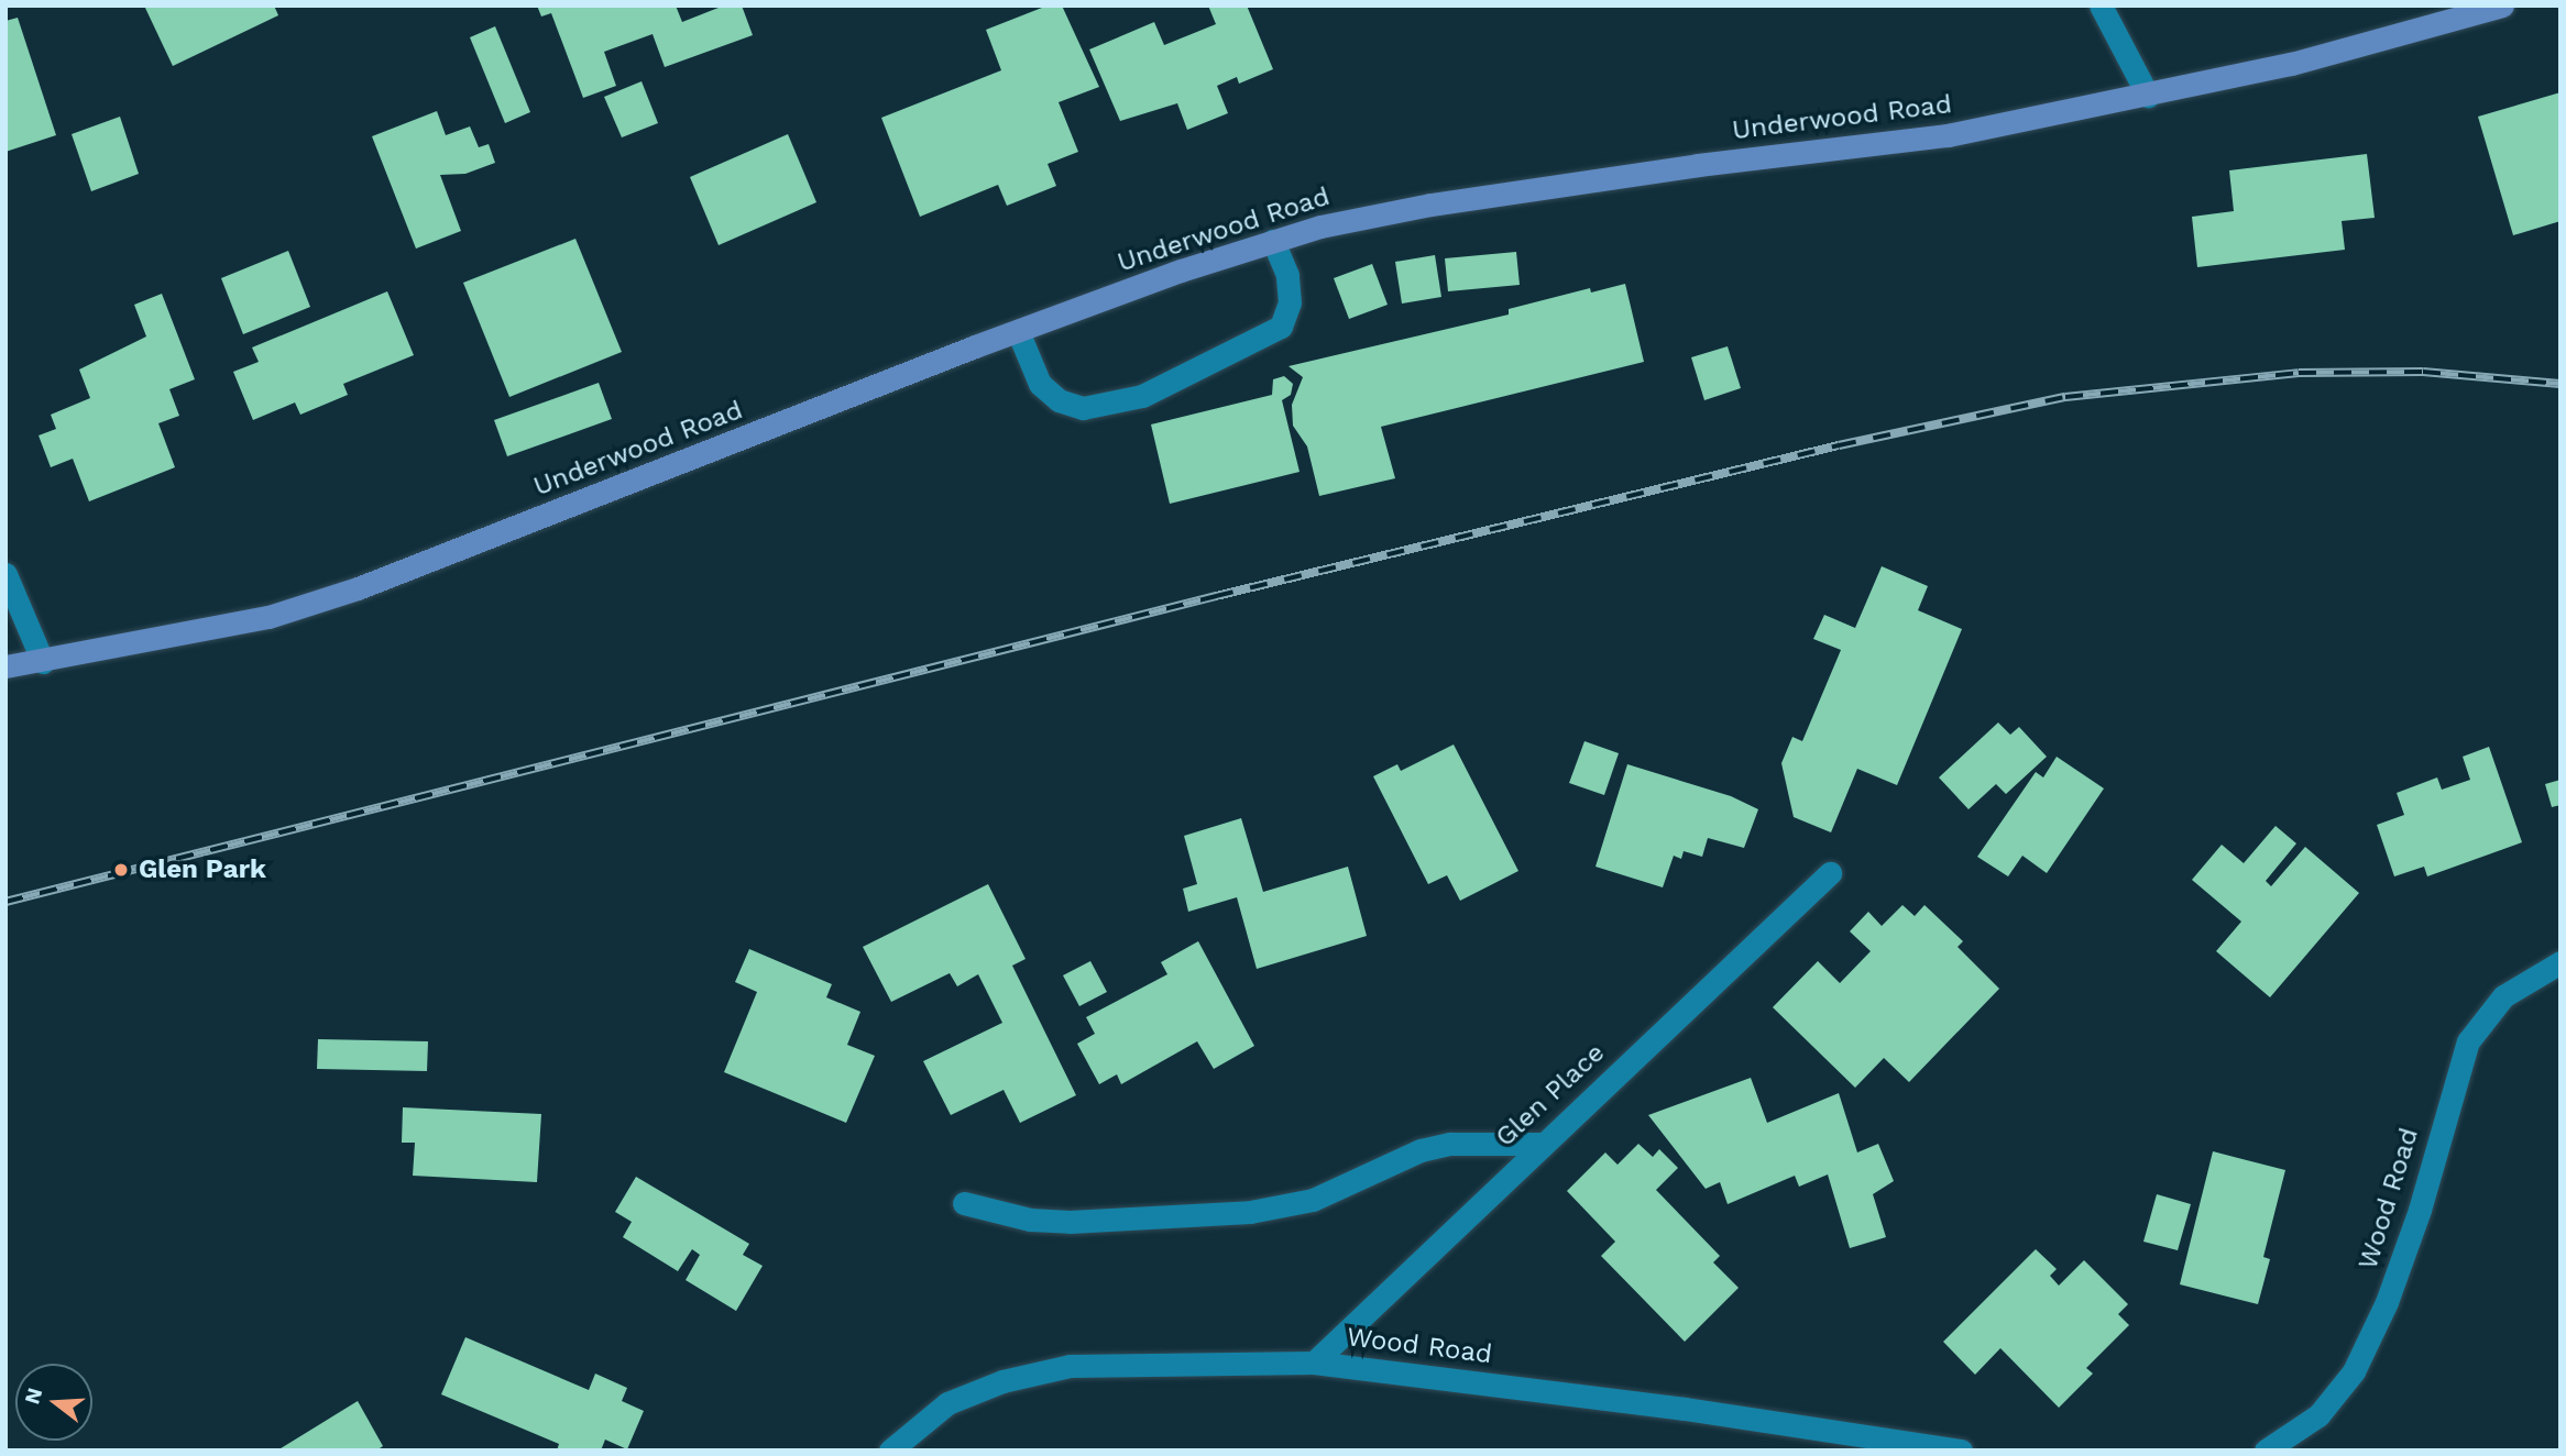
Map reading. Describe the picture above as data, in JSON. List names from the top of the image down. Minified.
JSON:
{"streets":{"main road":["Underwood Road"],"street":["Glen Place","Wood Road"]},"crossings":[["Glen Place","Wood Road"]],"places":["Glen Park"],"north":"left"}
